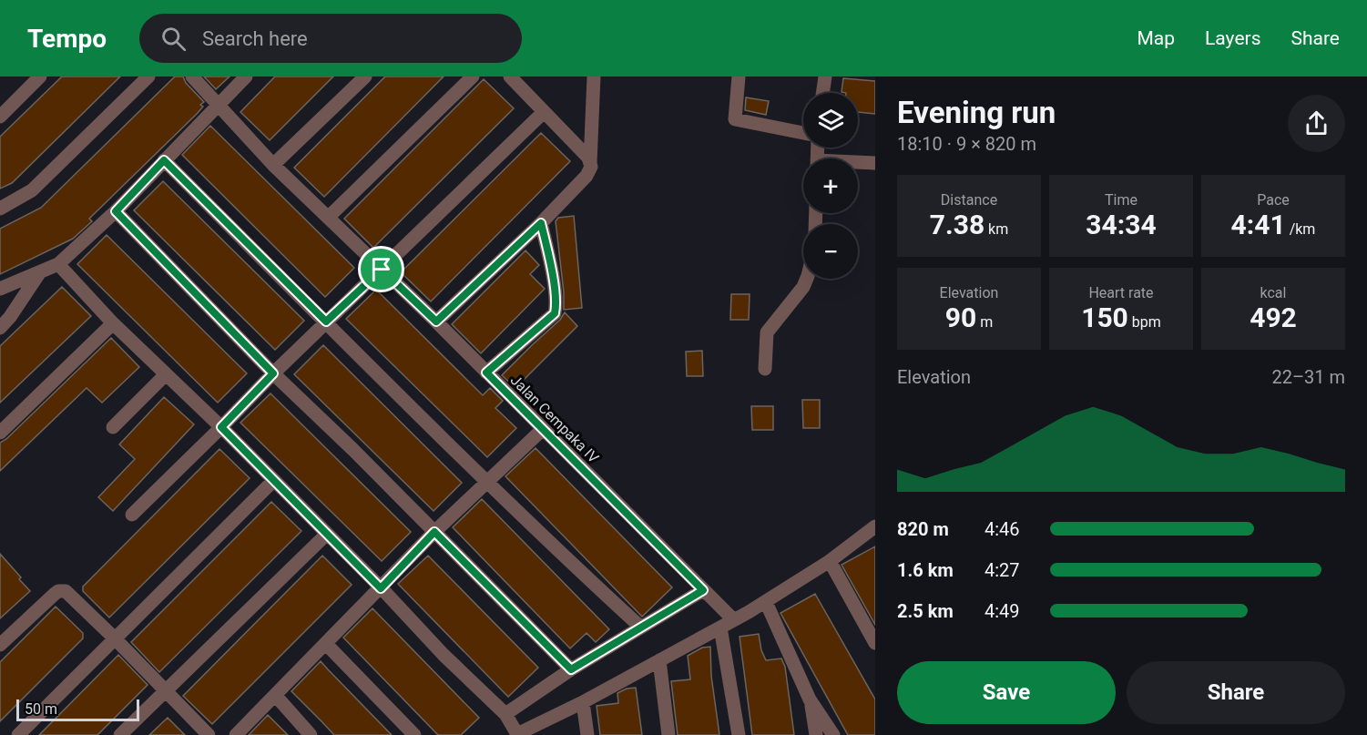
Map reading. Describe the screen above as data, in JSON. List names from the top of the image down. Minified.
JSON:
{"streets":{"street":["Jalan Cempaka IV"]},"scale_bar":"50 m","page":{"header":"Tempo","search":"Search here","nav":["Map","Layers","Share"],"heading":["Evening run","18:10 · 9 × 820 m"],"map_buttons":["+","−"],"stats":[["Distance","7.38 km"],["Time","34:34"],["Pace","4:41 /km"],["Elevation","90 m"],["Heart rate","150 bpm"],["kcal","492"]],"chart":["Elevation","22–31 m"],"list":[{"name":"820 m","note":"4:46"},{"name":"1.6 km","note":"4:27"},{"name":"2.5 km","note":"4:49"}],"buttons":["Save","Share"],"scale":"50 m"}}
